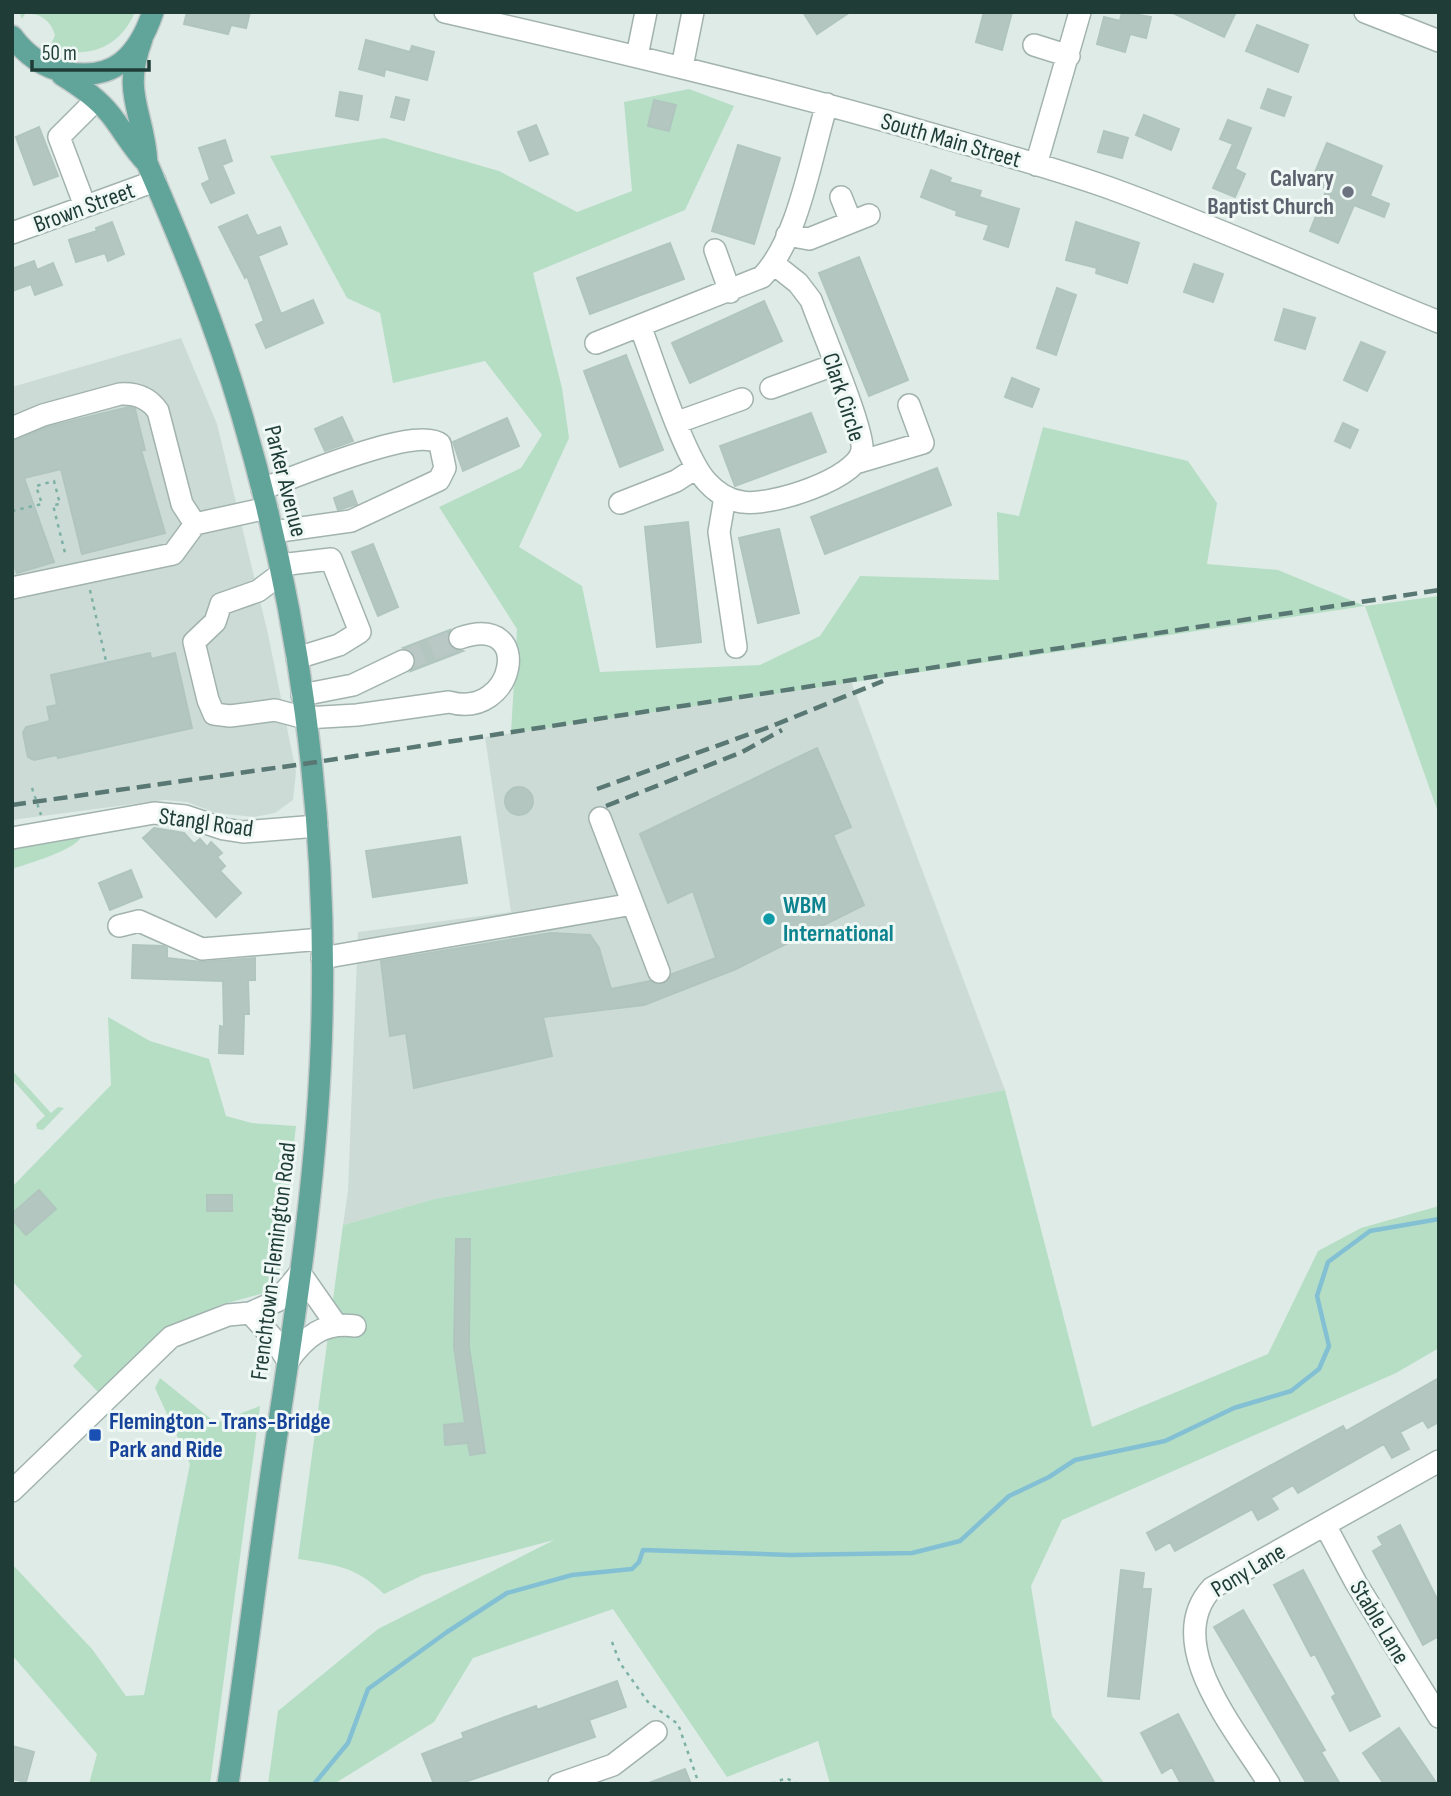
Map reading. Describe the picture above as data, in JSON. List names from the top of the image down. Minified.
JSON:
{"streets":{"main road":["Parker Avenue","Frenchtown-Flemington Road"],"street":["South Main Street","Brown Street","Clark Circle","Stangl Road","Pony Lane","Stable Lane"]},"crossings":[["Brown Street","Parker Avenue"],["Parker Avenue","Stangl Road"],["Parker Avenue","Frenchtown-Flemington Road"],["Stangl Road","Frenchtown-Flemington Road"],["Pony Lane","Stable Lane"]],"places":{"other":["Calvary Baptist Church","WBM International"],"transit":["Flemington - Trans-Bridge Park and Ride"]},"scale_bar":"50 m"}
